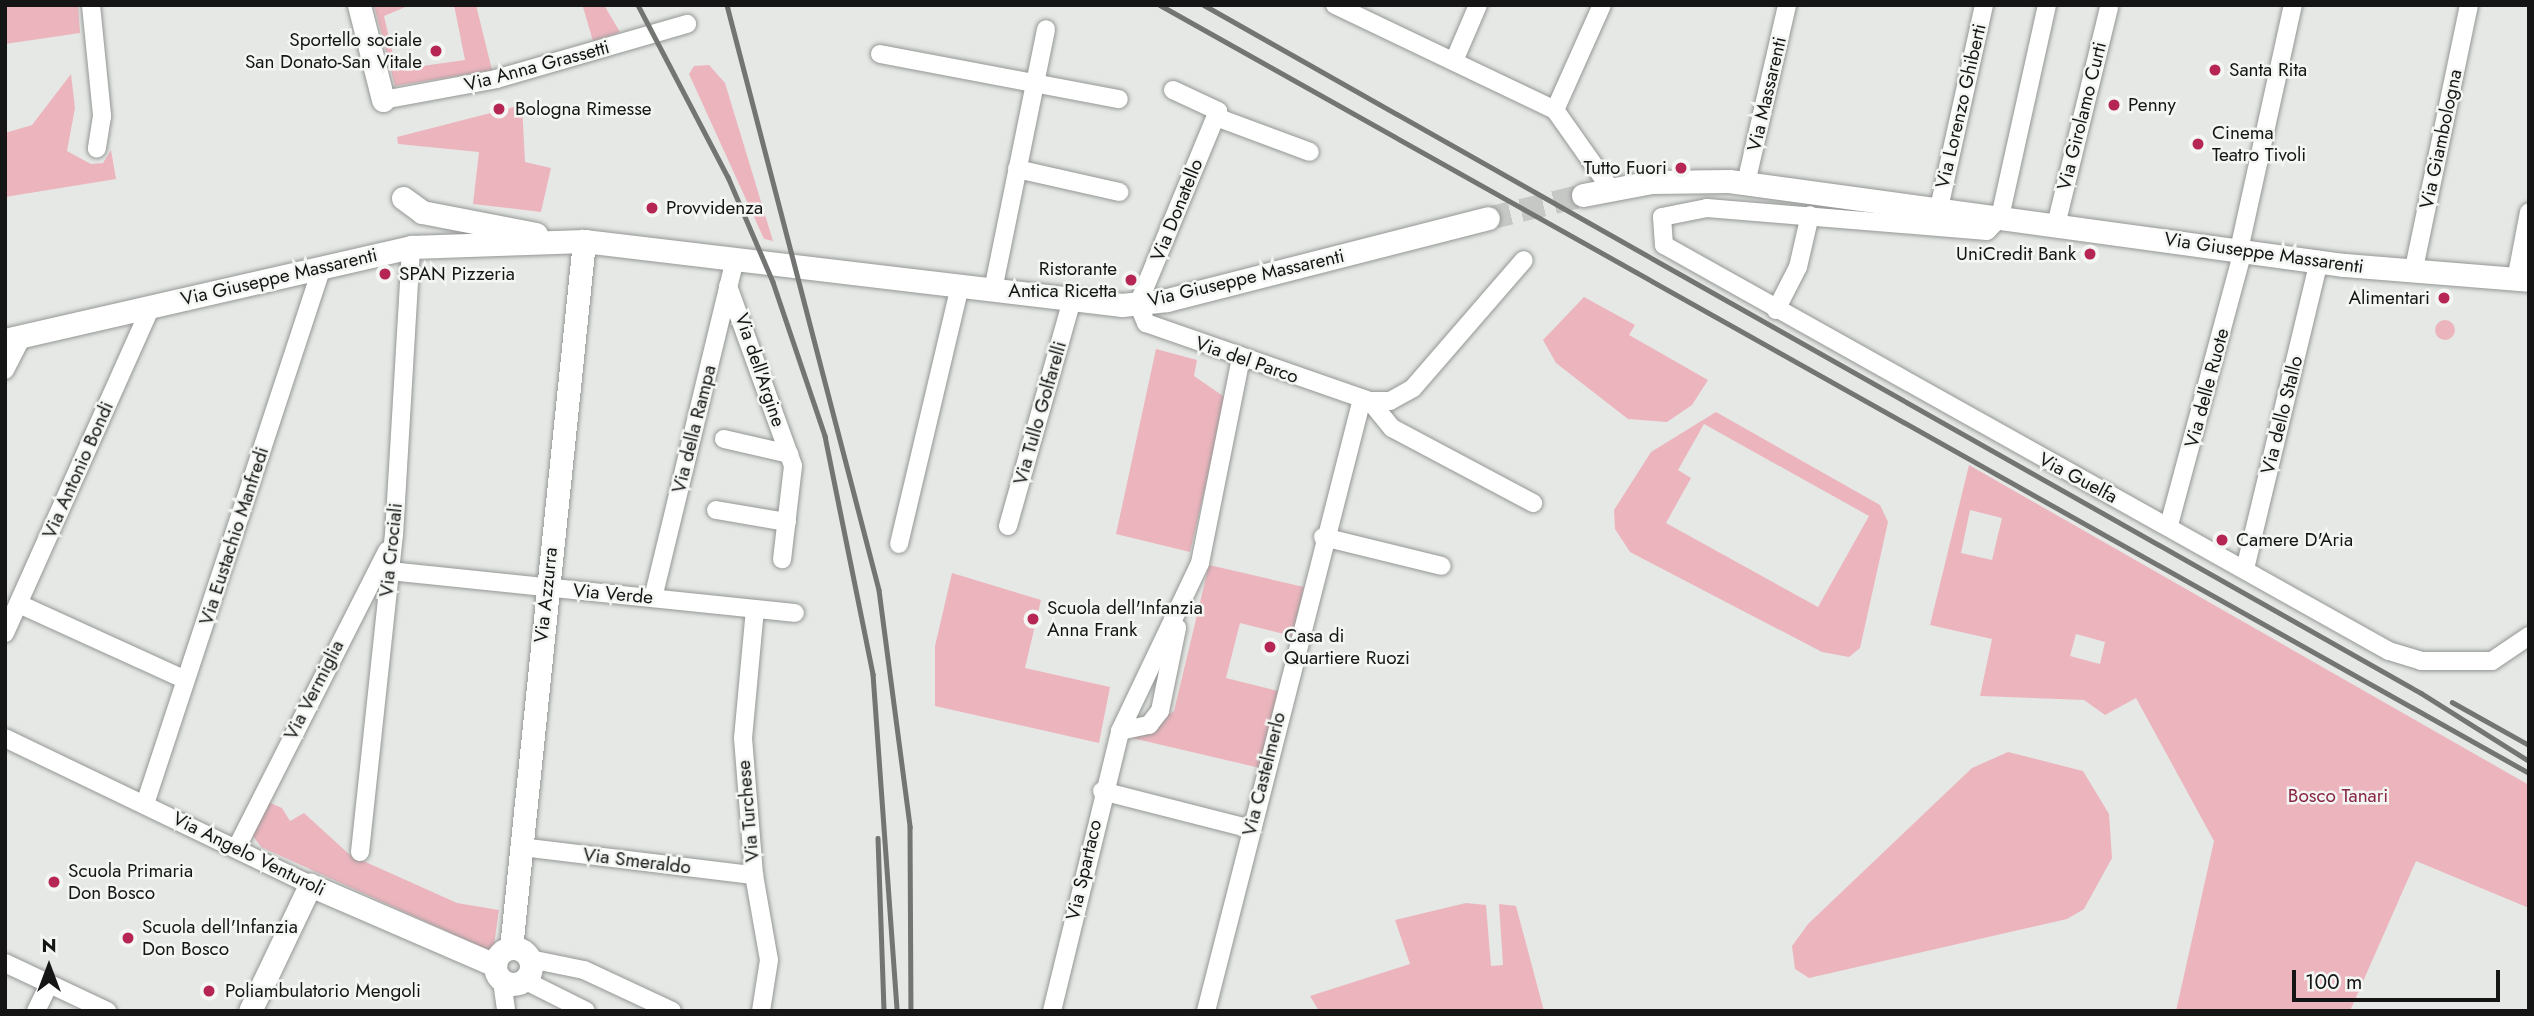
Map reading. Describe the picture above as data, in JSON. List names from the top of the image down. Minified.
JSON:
{"streets":{"main road":["Via Giuseppe Massarenti","Via Azzurra","Via Angelo Venturoli"],"street":["Via Anna Grassetti","Via Massarenti","Via Lorenzo Ghiberti","Via Girolamo Curti","Via Giambologna","Via Donatello","Via del Parco","Via dell'Argine","Via delle Ruote","Via Tullo Golfarelli","Via dello Stallo","Via della Rampa","Via Antonio Bondi","Via Guelfa","Via Eustachio Manfredi","Via Crociali","Via Verde","Via Vermiglia","Via Castelmerlo","Via Turchese","Via Smeraldo","Via Spartaco"]},"crossings":[["Via Massarenti","Via Giuseppe Massarenti"],["Via Lorenzo Ghiberti","Via Giuseppe Massarenti"],["Via Girolamo Curti","Via Giuseppe Massarenti"],["Via Giambologna","Via Giuseppe Massarenti"],["Via Donatello","Via Giuseppe Massarenti"],["Via Donatello","Via del Parco"],["Via Giuseppe Massarenti","Via del Parco"],["Via Giuseppe Massarenti","Via delle Ruote"],["Via Giuseppe Massarenti","Via Tullo Golfarelli"],["Via Giuseppe Massarenti","Via dello Stallo"],["Via Giuseppe Massarenti","Via della Rampa"],["Via Giuseppe Massarenti","Via Antonio Bondi"],["Via Giuseppe Massarenti","Via Eustachio Manfredi"],["Via Giuseppe Massarenti","Via Crociali"],["Via Giuseppe Massarenti","Via Azzurra"],["Via del Parco","Via Castelmerlo"],["Via del Parco","Via Spartaco"],["Via dell'Argine","Via della Rampa"],["Via delle Ruote","Via Guelfa"],["Via dello Stallo","Via Guelfa"],["Via della Rampa","Via Verde"],["Via Eustachio Manfredi","Via Angelo Venturoli"],["Via Crociali","Via Verde"],["Via Crociali","Via Vermiglia"],["Via Verde","Via Azzurra"],["Via Verde","Via Turchese"],["Via Azzurra","Via Angelo Venturoli"],["Via Azzurra","Via Smeraldo"],["Via Vermiglia","Via Angelo Venturoli"],["Via Turchese","Via Smeraldo"]],"parks":["Bosco Tanari"],"places":["Sportello sociale San Donato-San Vitale","Santa Rita","Penny","Bologna Rimesse","Cinema Teatro Tivoli","Tutto Fuori","Provvidenza","UniCredit Bank","SPAN Pizzeria","Ristorante Antica Ricetta","Alimentari","Camere D'Aria","Scuola dell'Infanzia Anna Frank","Casa di Quartiere Ruozi","Scuola Primaria Don Bosco","Scuola dell'Infanzia Don Bosco","Poliambulatorio Mengoli"],"scale_bar":"100 m","north":"top"}
